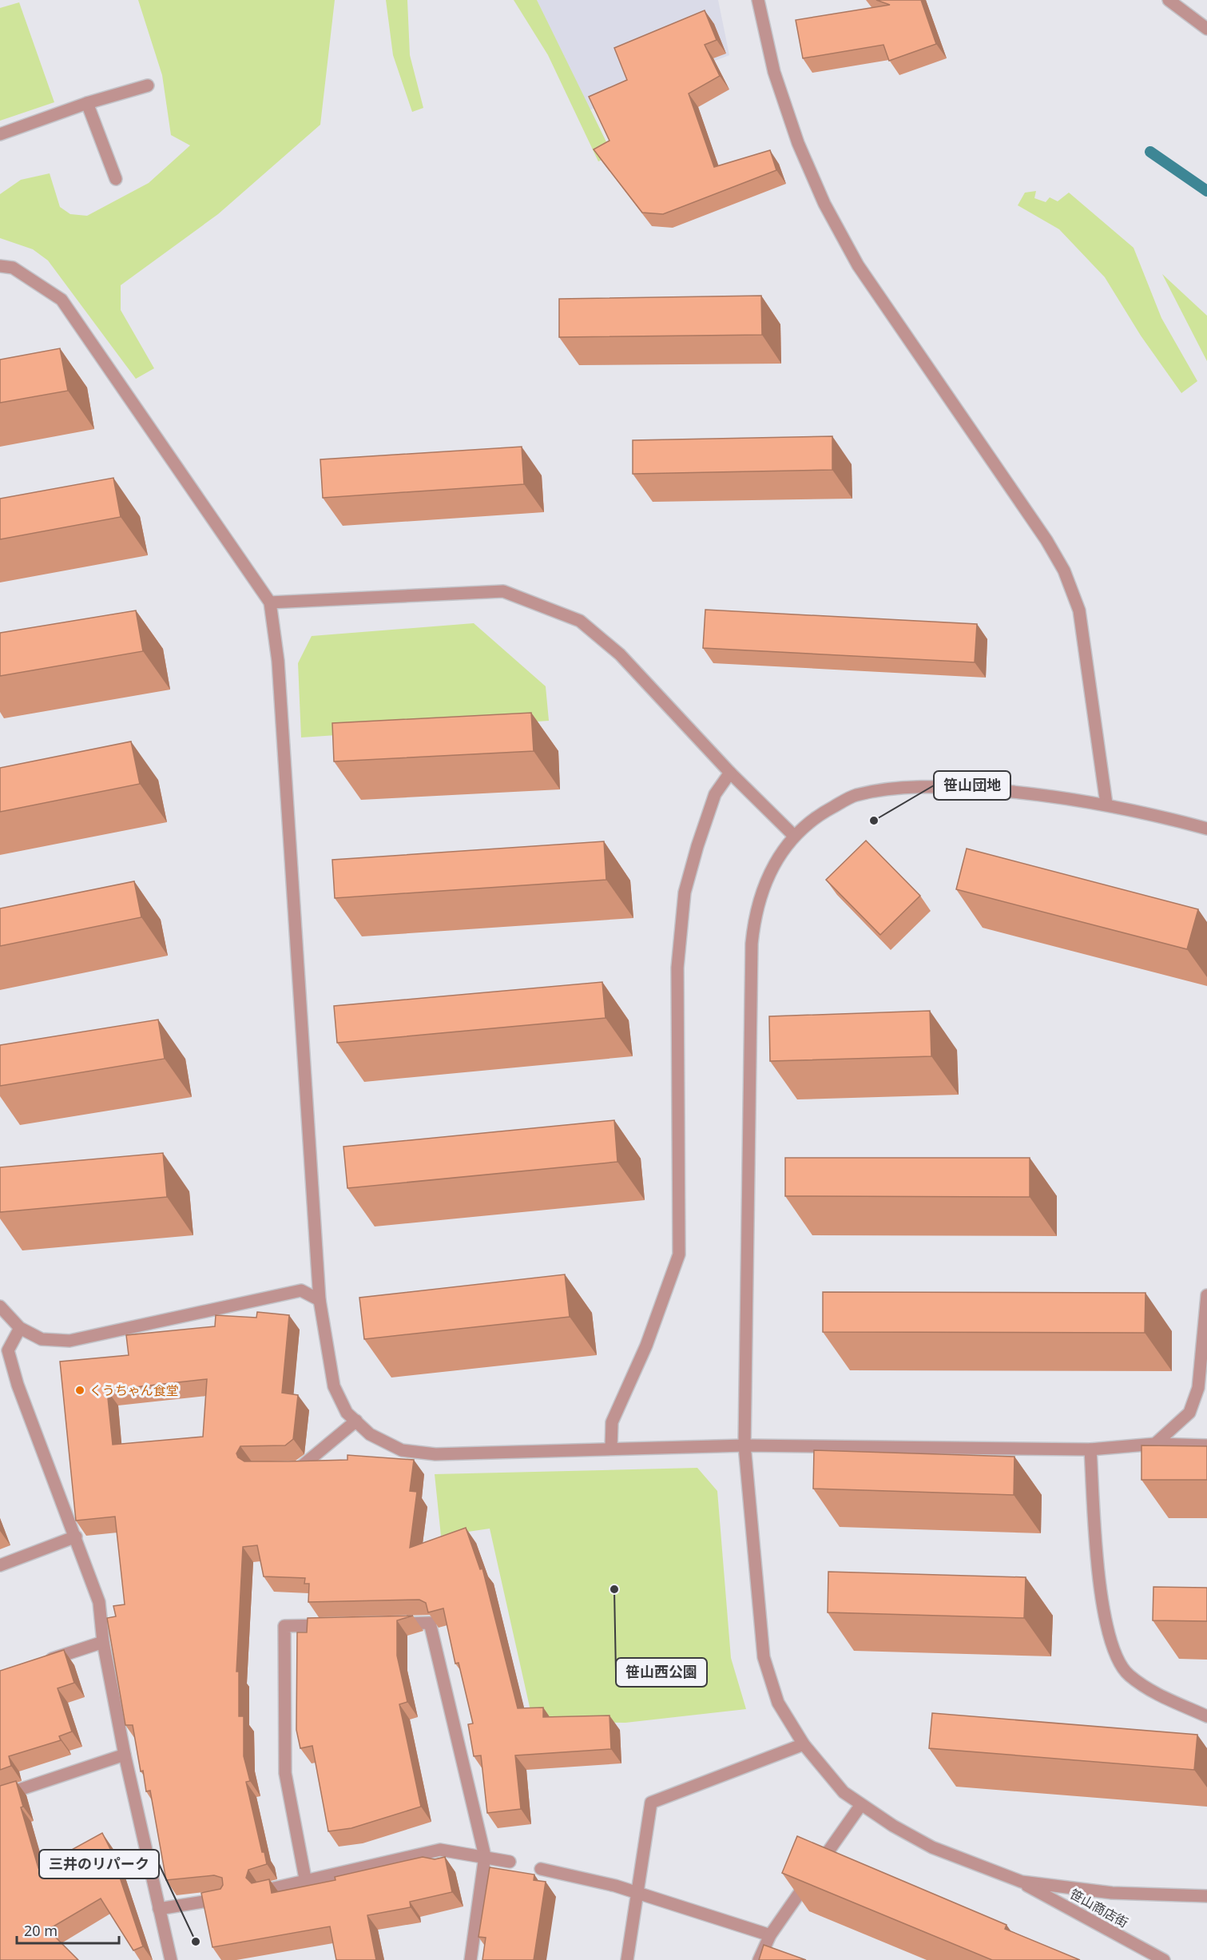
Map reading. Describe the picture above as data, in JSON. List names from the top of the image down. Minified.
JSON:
{"streets":{"street":["笹山商店街"]},"places":["笹山団地","くうちゃん食堂","笹山西公園","三井のリパーク"],"scale_bar":"20 m"}
